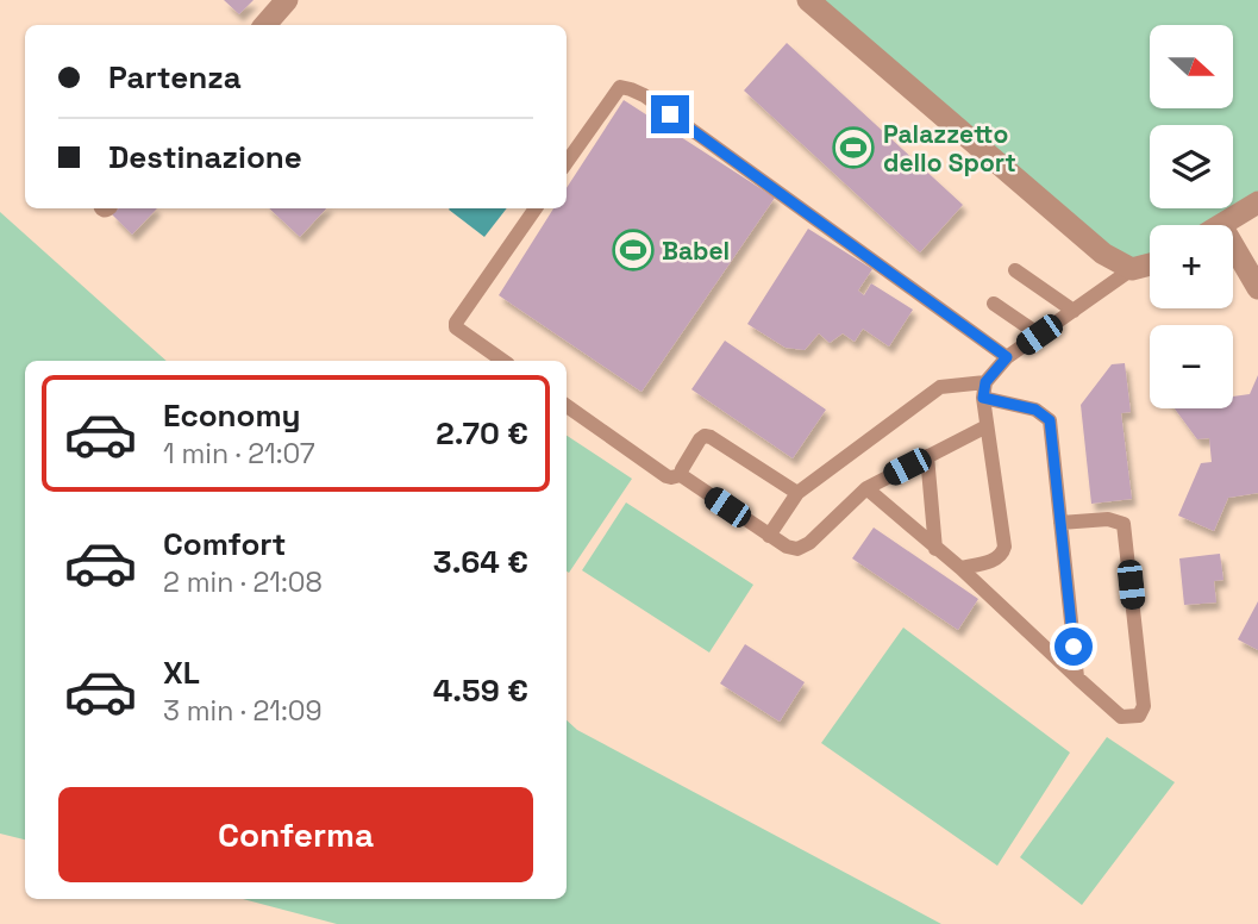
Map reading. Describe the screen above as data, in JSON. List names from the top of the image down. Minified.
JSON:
{"places":{"sports":["Palazzetto dello Sport","Babel"]},"north":"right","page":{"map_buttons":["+","−"],"banner":["Partenza","Destinazione"],"list":[{"name":"Economy","note":"1 min · 21:07","value":"2.70 €"},{"name":"Comfort","note":"2 min · 21:08","value":"3.64 €"},{"name":"XL","note":"3 min · 21:09","value":"4.59 €"}],"buttons":"Conferma"}}
